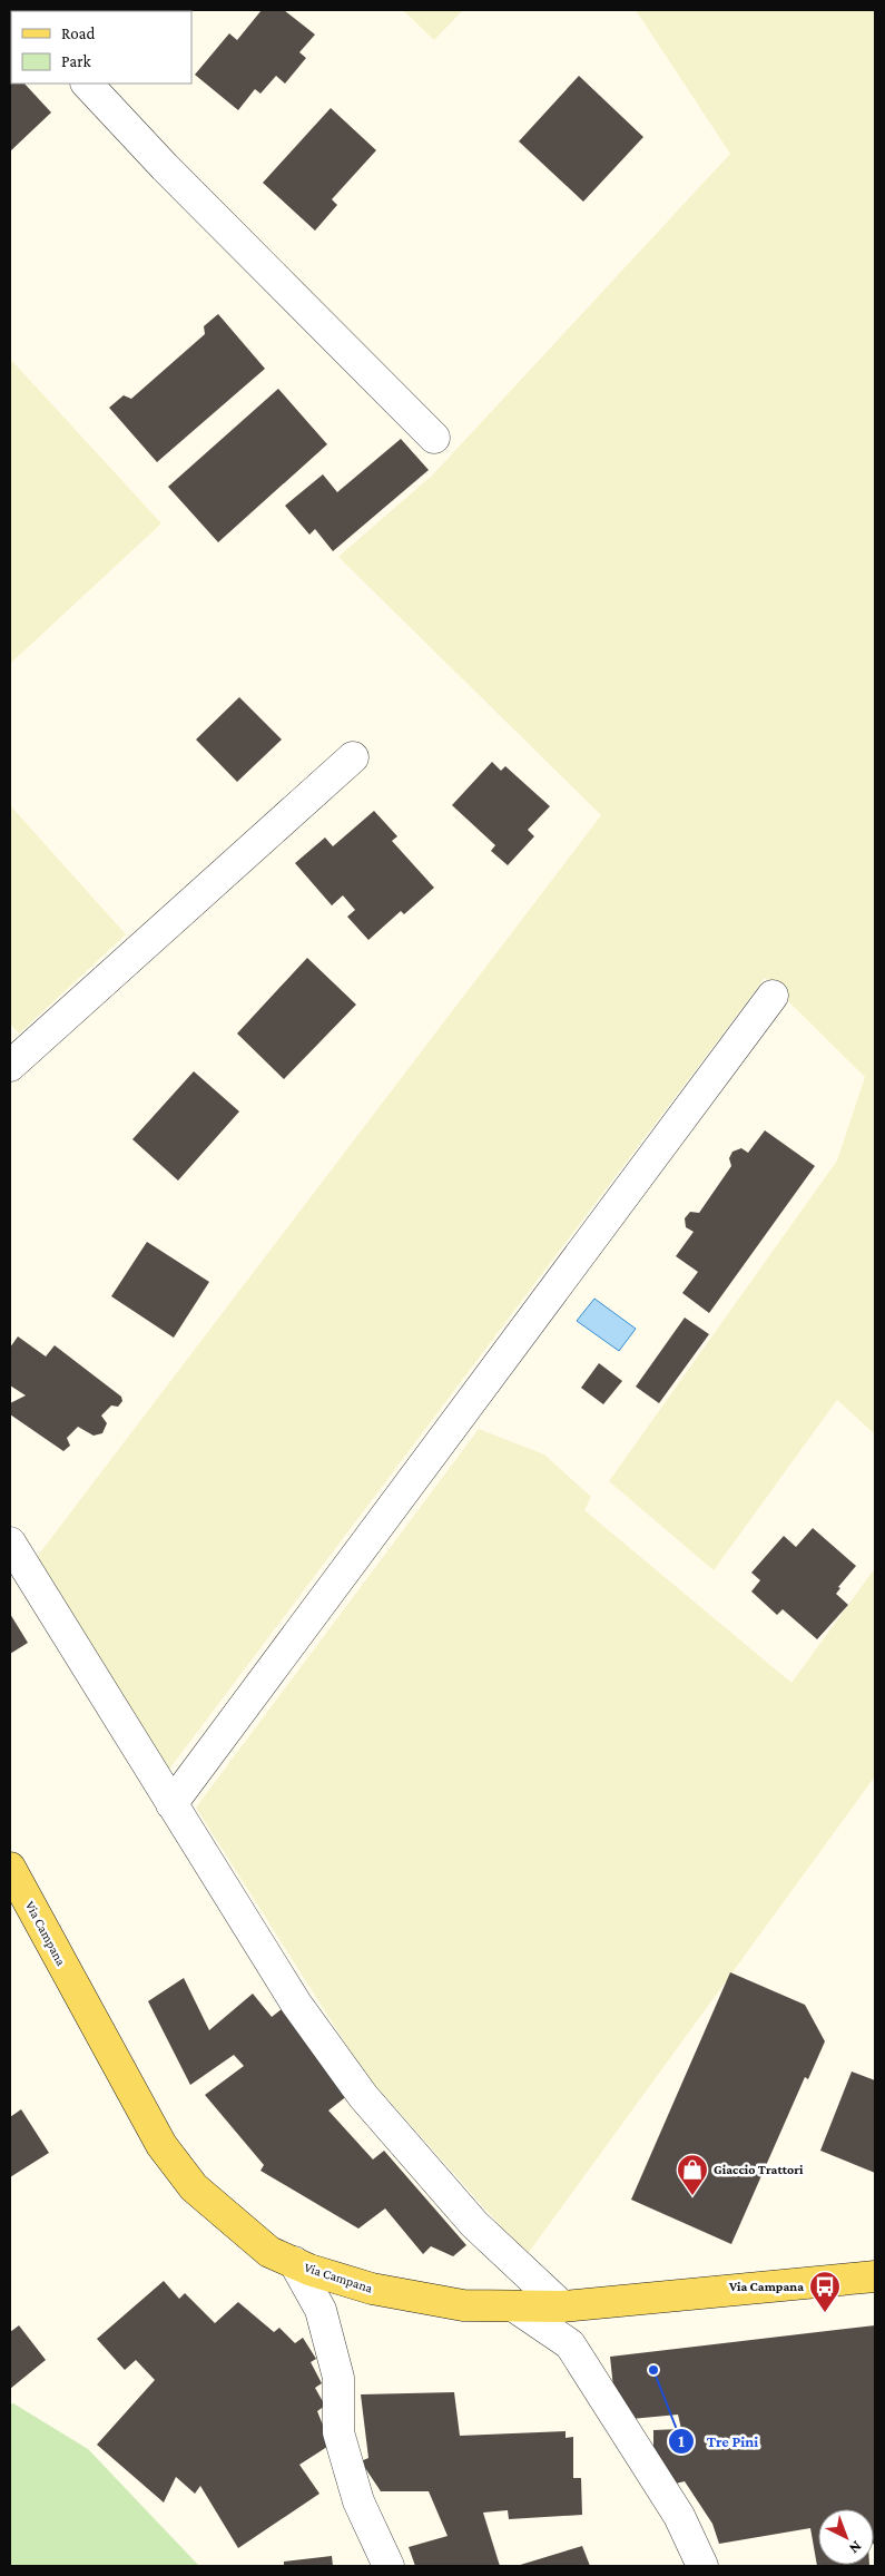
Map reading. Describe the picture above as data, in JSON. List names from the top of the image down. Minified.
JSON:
{"streets":{"main road":["Via Campana"]},"places":{"shop":["Giaccio Trattori"],"bus stop":["Via Campana"],"other":["Tre Pini"]},"legend":["Road","Park"],"north":"bottom right"}
